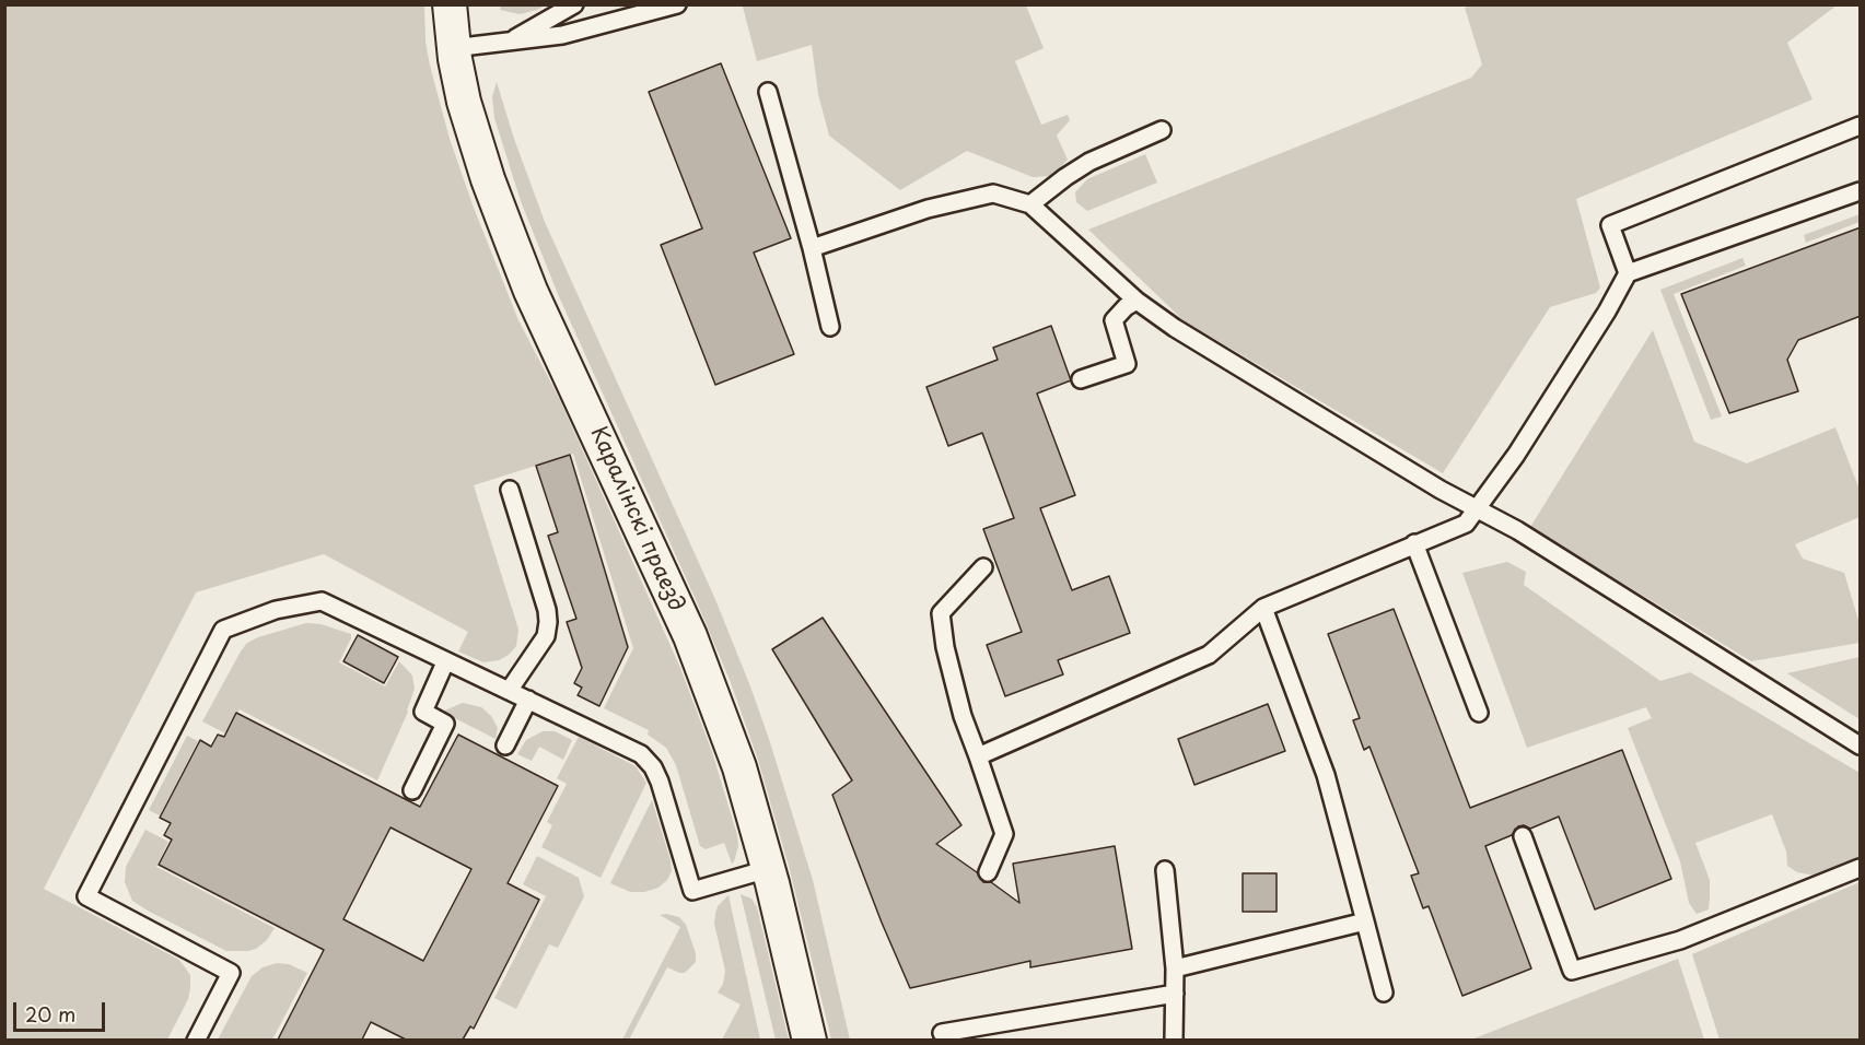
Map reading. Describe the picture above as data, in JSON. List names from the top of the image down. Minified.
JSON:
{"streets":{"street":["Каралінскі праезд"]},"scale_bar":"20 m"}
